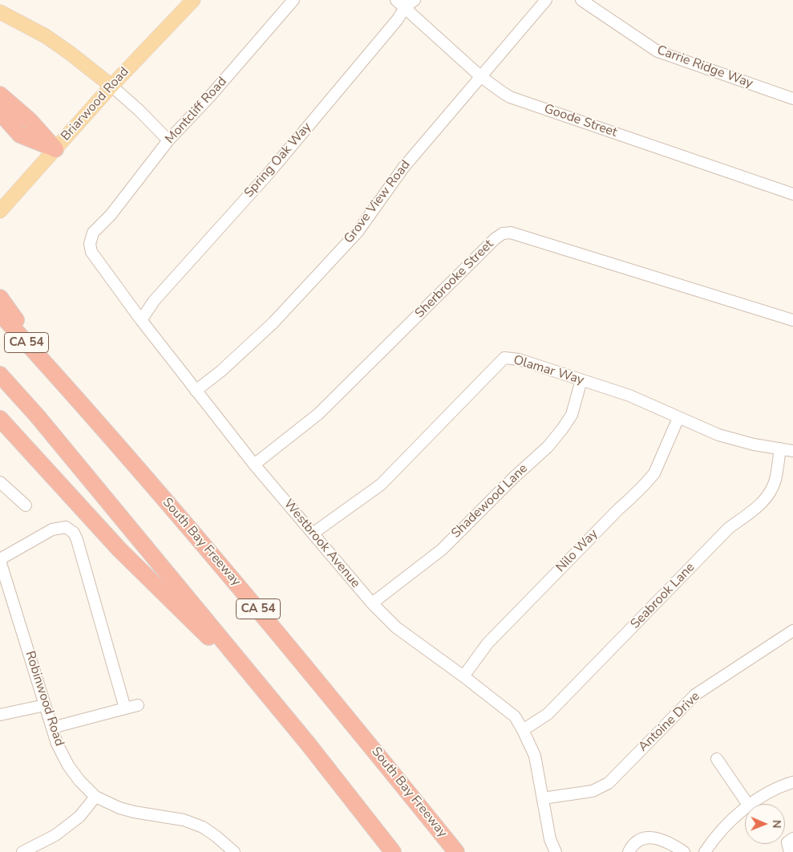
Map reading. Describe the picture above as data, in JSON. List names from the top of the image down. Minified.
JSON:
{"streets":{"highway":["CA 54","South Bay Freeway"],"main road":["Briarwood Road"],"street":["Carrie Ridge Way","Montcliff Road","Goode Street","Spring Oak Way","Grove View Road","Sherbrooke Street","Olamar Way","Shadewood Lane","Westbrook Avenue","Nilo Way","Seabrook Lane","Robinwood Road","Antoine Drive"]},"crossings":[["Montcliff Road","Westbrook Avenue"],["Goode Street","Spring Oak Way"],["Goode Street","Grove View Road"],["Spring Oak Way","Westbrook Avenue"],["Grove View Road","Westbrook Avenue"],["Sherbrooke Street","Westbrook Avenue"],["Olamar Way","Shadewood Lane"],["Olamar Way","Westbrook Avenue"],["Olamar Way","Nilo Way"],["Olamar Way","Seabrook Lane"],["Shadewood Lane","Westbrook Avenue"],["Westbrook Avenue","Nilo Way"],["Westbrook Avenue","Seabrook Lane"],["Westbrook Avenue","Antoine Drive"]],"north":"right"}
